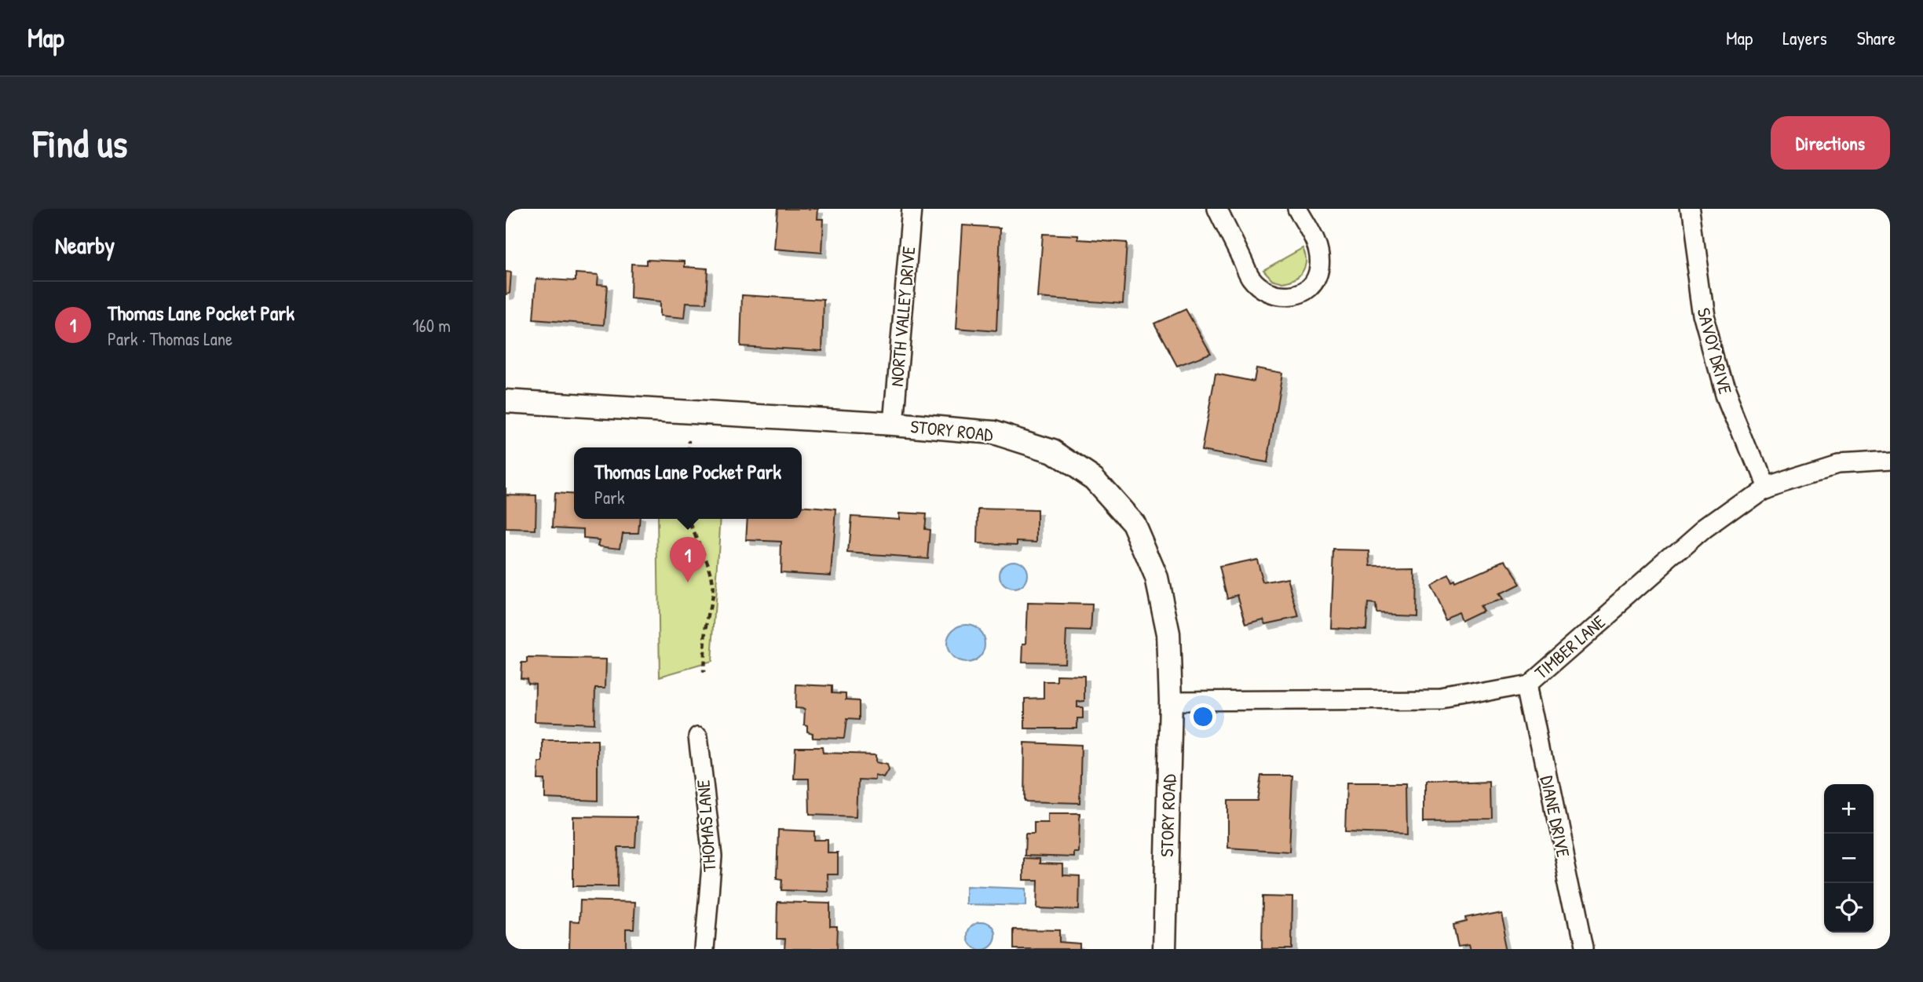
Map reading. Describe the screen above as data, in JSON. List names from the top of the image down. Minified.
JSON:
{"streets":{"street":["NORTH VALLEY DRIVE","SAVOY DRIVE","STORY ROAD","TIMBER LANE","DIANE DRIVE","THOMAS LANE"]},"crossings":[["NORTH VALLEY DRIVE","STORY ROAD"],["SAVOY DRIVE","TIMBER LANE"],["STORY ROAD","TIMBER LANE"],["TIMBER LANE","DIANE DRIVE"]],"page":{"header":"Map","nav":["Map","Layers","Share"],"buttons":"Directions","title":"Find us","heading":"Nearby","list":[{"mark":"1","name":"Thomas Lane Pocket Park","note":"Park · Thomas Lane","value":"160 m"}],"popup":["Thomas Lane Pocket Park","Park"],"pins":"1","map_buttons":["+","−"]}}
